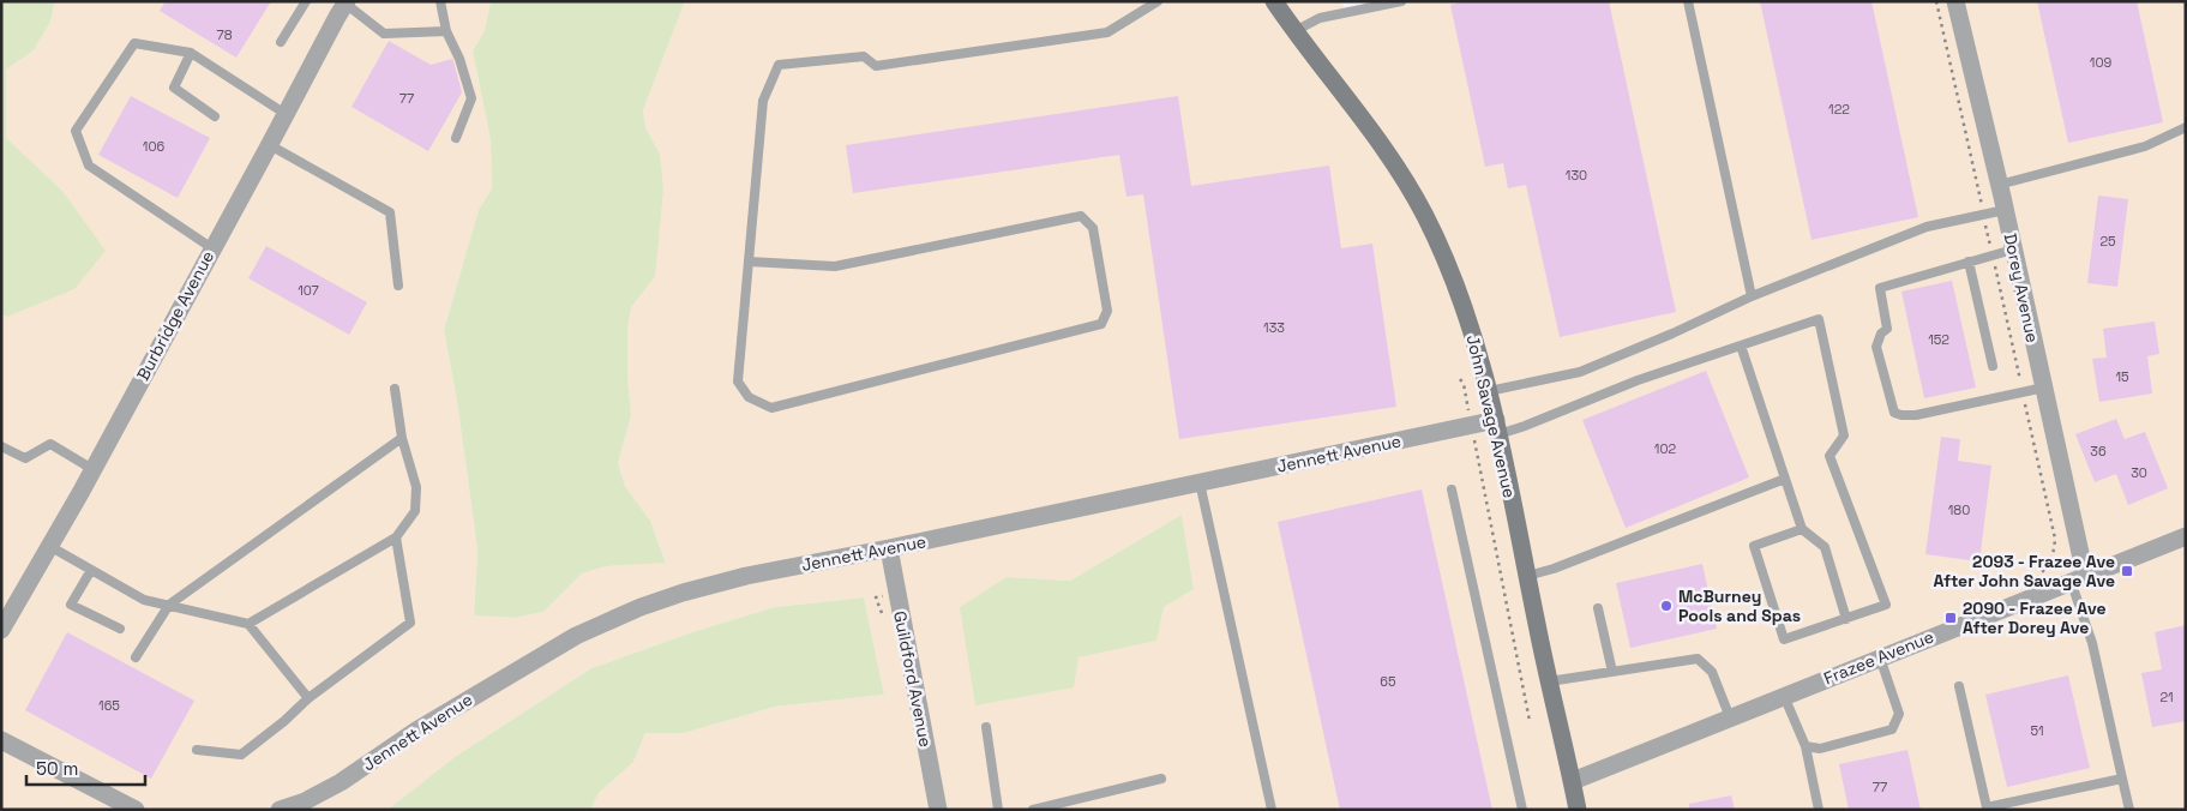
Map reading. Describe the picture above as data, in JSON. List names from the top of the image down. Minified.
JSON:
{"streets":{"main road":["John Savage Avenue"],"street":["Dorey Avenue","Burbridge Avenue","Jennett Avenue","Frazee Avenue","Guildford Avenue"]},"crossings":[["Dorey Avenue","Frazee Avenue"],["John Savage Avenue","Jennett Avenue"],["John Savage Avenue","Frazee Avenue"],["Jennett Avenue","Guildford Avenue"]],"places":{"transit":["2093 - Frazee Ave After John Savage Ave","2090 - Frazee Ave After Dorey Ave"],"other":["McBurney Pools and Spas"]},"house_numbers":["78","109","77","122","106","130","25","107","133","152","15","102","36","30","180","65","21","165","51","77"],"scale_bar":"50 m"}
